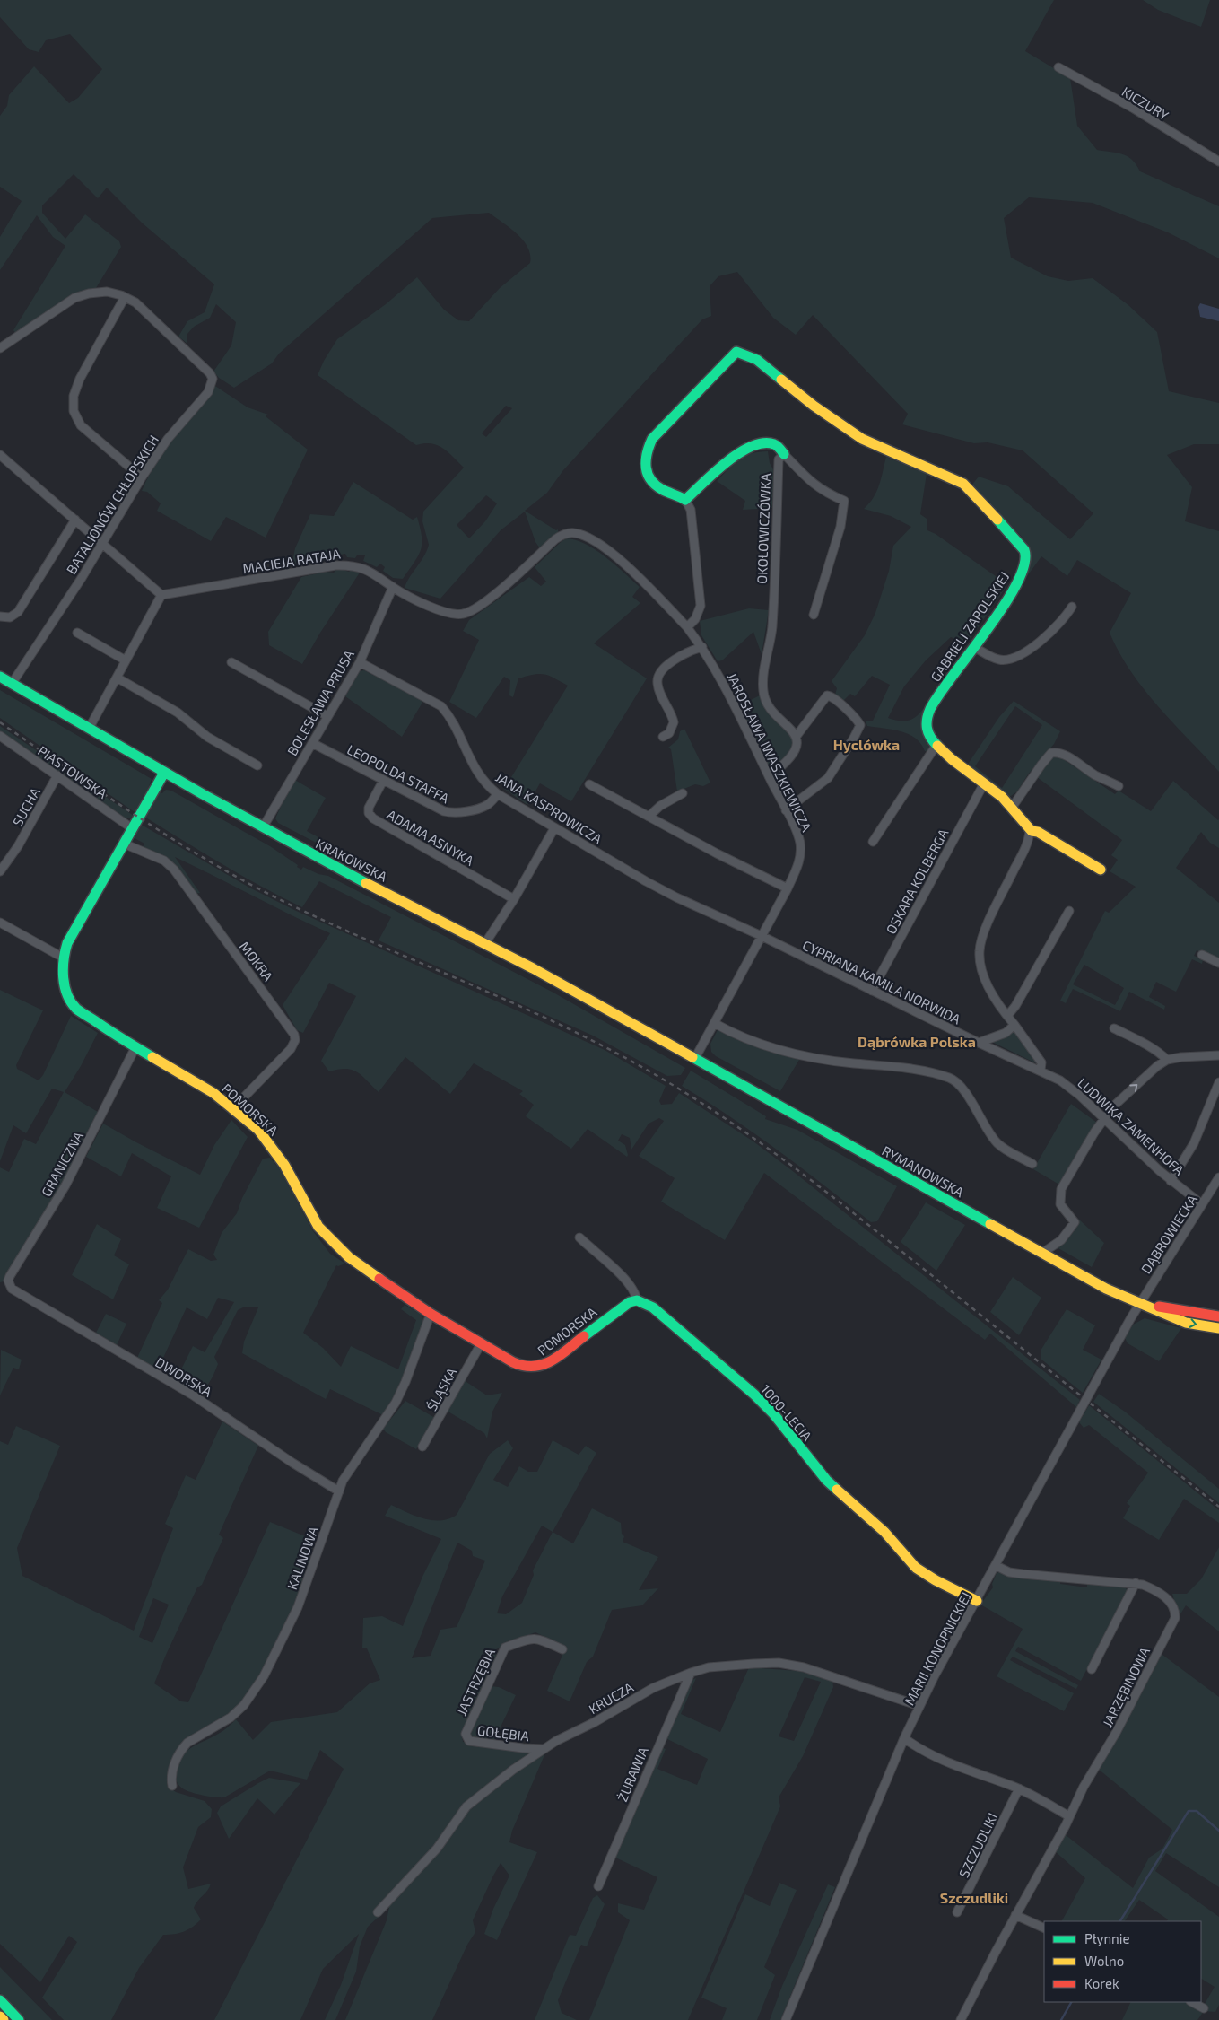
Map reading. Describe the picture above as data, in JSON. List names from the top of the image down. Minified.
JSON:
{"streets":{"street":["KICZURY","BATALIONÓW CHŁOPSKICH","OKOŁOWICZÓWKA","MACIEJA RATAJA","GABRIELI ZAPOLSKIEJ","BOLESŁAWA PRUSA","JAROSŁAWA IWASZKIEWICZA","PIASTOWSKA","LEOPOLDA STAFFA","SUCHA","JANA KASPROWICZA","ADAMA ASNYKA","KRAKOWSKA","OSKARA KOLBERGA","MOKRA","CYPRIANA KAMILA NORWIDA","POMORSKA","LUDWIKA ZAMENHOFA","GRANICZNA","RYMANOWSKA","DĄBROWIECKA","DWORSKA","ŚLĄSKA","1000-LECIA","KALINOWA","MARII KONOPNICKIEJ","JASTRZĘBIA","JARZĘBINOWA","KRUCZA","GOŁĘBIA","ŻURAWIA","SZCZUDLIKI"]},"crossings":[["BATALIONÓW CHŁOPSKICH","KRAKOWSKA"],["MACIEJA RATAJA","BOLESŁAWA PRUSA"],["MACIEJA RATAJA","JAROSŁAWA IWASZKIEWICZA"],["BOLESŁAWA PRUSA","LEOPOLDA STAFFA"],["BOLESŁAWA PRUSA","JANA KASPROWICZA"],["BOLESŁAWA PRUSA","KRAKOWSKA"],["JAROSŁAWA IWASZKIEWICZA","JANA KASPROWICZA"],["JAROSŁAWA IWASZKIEWICZA","KRAKOWSKA"],["JAROSŁAWA IWASZKIEWICZA","CYPRIANA KAMILA NORWIDA"],["JAROSŁAWA IWASZKIEWICZA","RYMANOWSKA"],["PIASTOWSKA","SUCHA"],["PIASTOWSKA","POMORSKA"],["LEOPOLDA STAFFA","JANA KASPROWICZA"],["LEOPOLDA STAFFA","ADAMA ASNYKA"],["JANA KASPROWICZA","CYPRIANA KAMILA NORWIDA"],["KRAKOWSKA","POMORSKA"],["KRAKOWSKA","RYMANOWSKA"],["OSKARA KOLBERGA","CYPRIANA KAMILA NORWIDA"],["MOKRA","POMORSKA"],["CYPRIANA KAMILA NORWIDA","LUDWIKA ZAMENHOFA"],["POMORSKA","GRANICZNA"],["POMORSKA","ŚLĄSKA"],["POMORSKA","1000-LECIA"],["POMORSKA","KALINOWA"],["LUDWIKA ZAMENHOFA","DĄBROWIECKA"],["GRANICZNA","DWORSKA"],["RYMANOWSKA","DĄBROWIECKA"],["RYMANOWSKA","MARII KONOPNICKIEJ"],["DĄBROWIECKA","MARII KONOPNICKIEJ"],["DWORSKA","KALINOWA"],["1000-LECIA","MARII KONOPNICKIEJ"],["MARII KONOPNICKIEJ","JARZĘBINOWA"],["MARII KONOPNICKIEJ","KRUCZA"],["JASTRZĘBIA","GOŁĘBIA"],["KRUCZA","GOŁĘBIA"],["KRUCZA","ŻURAWIA"]],"districts":["Hyclówka","Dąbrówka Polska","Szczudliki"],"legend":["Płynnie","Wolno","Korek"]}
